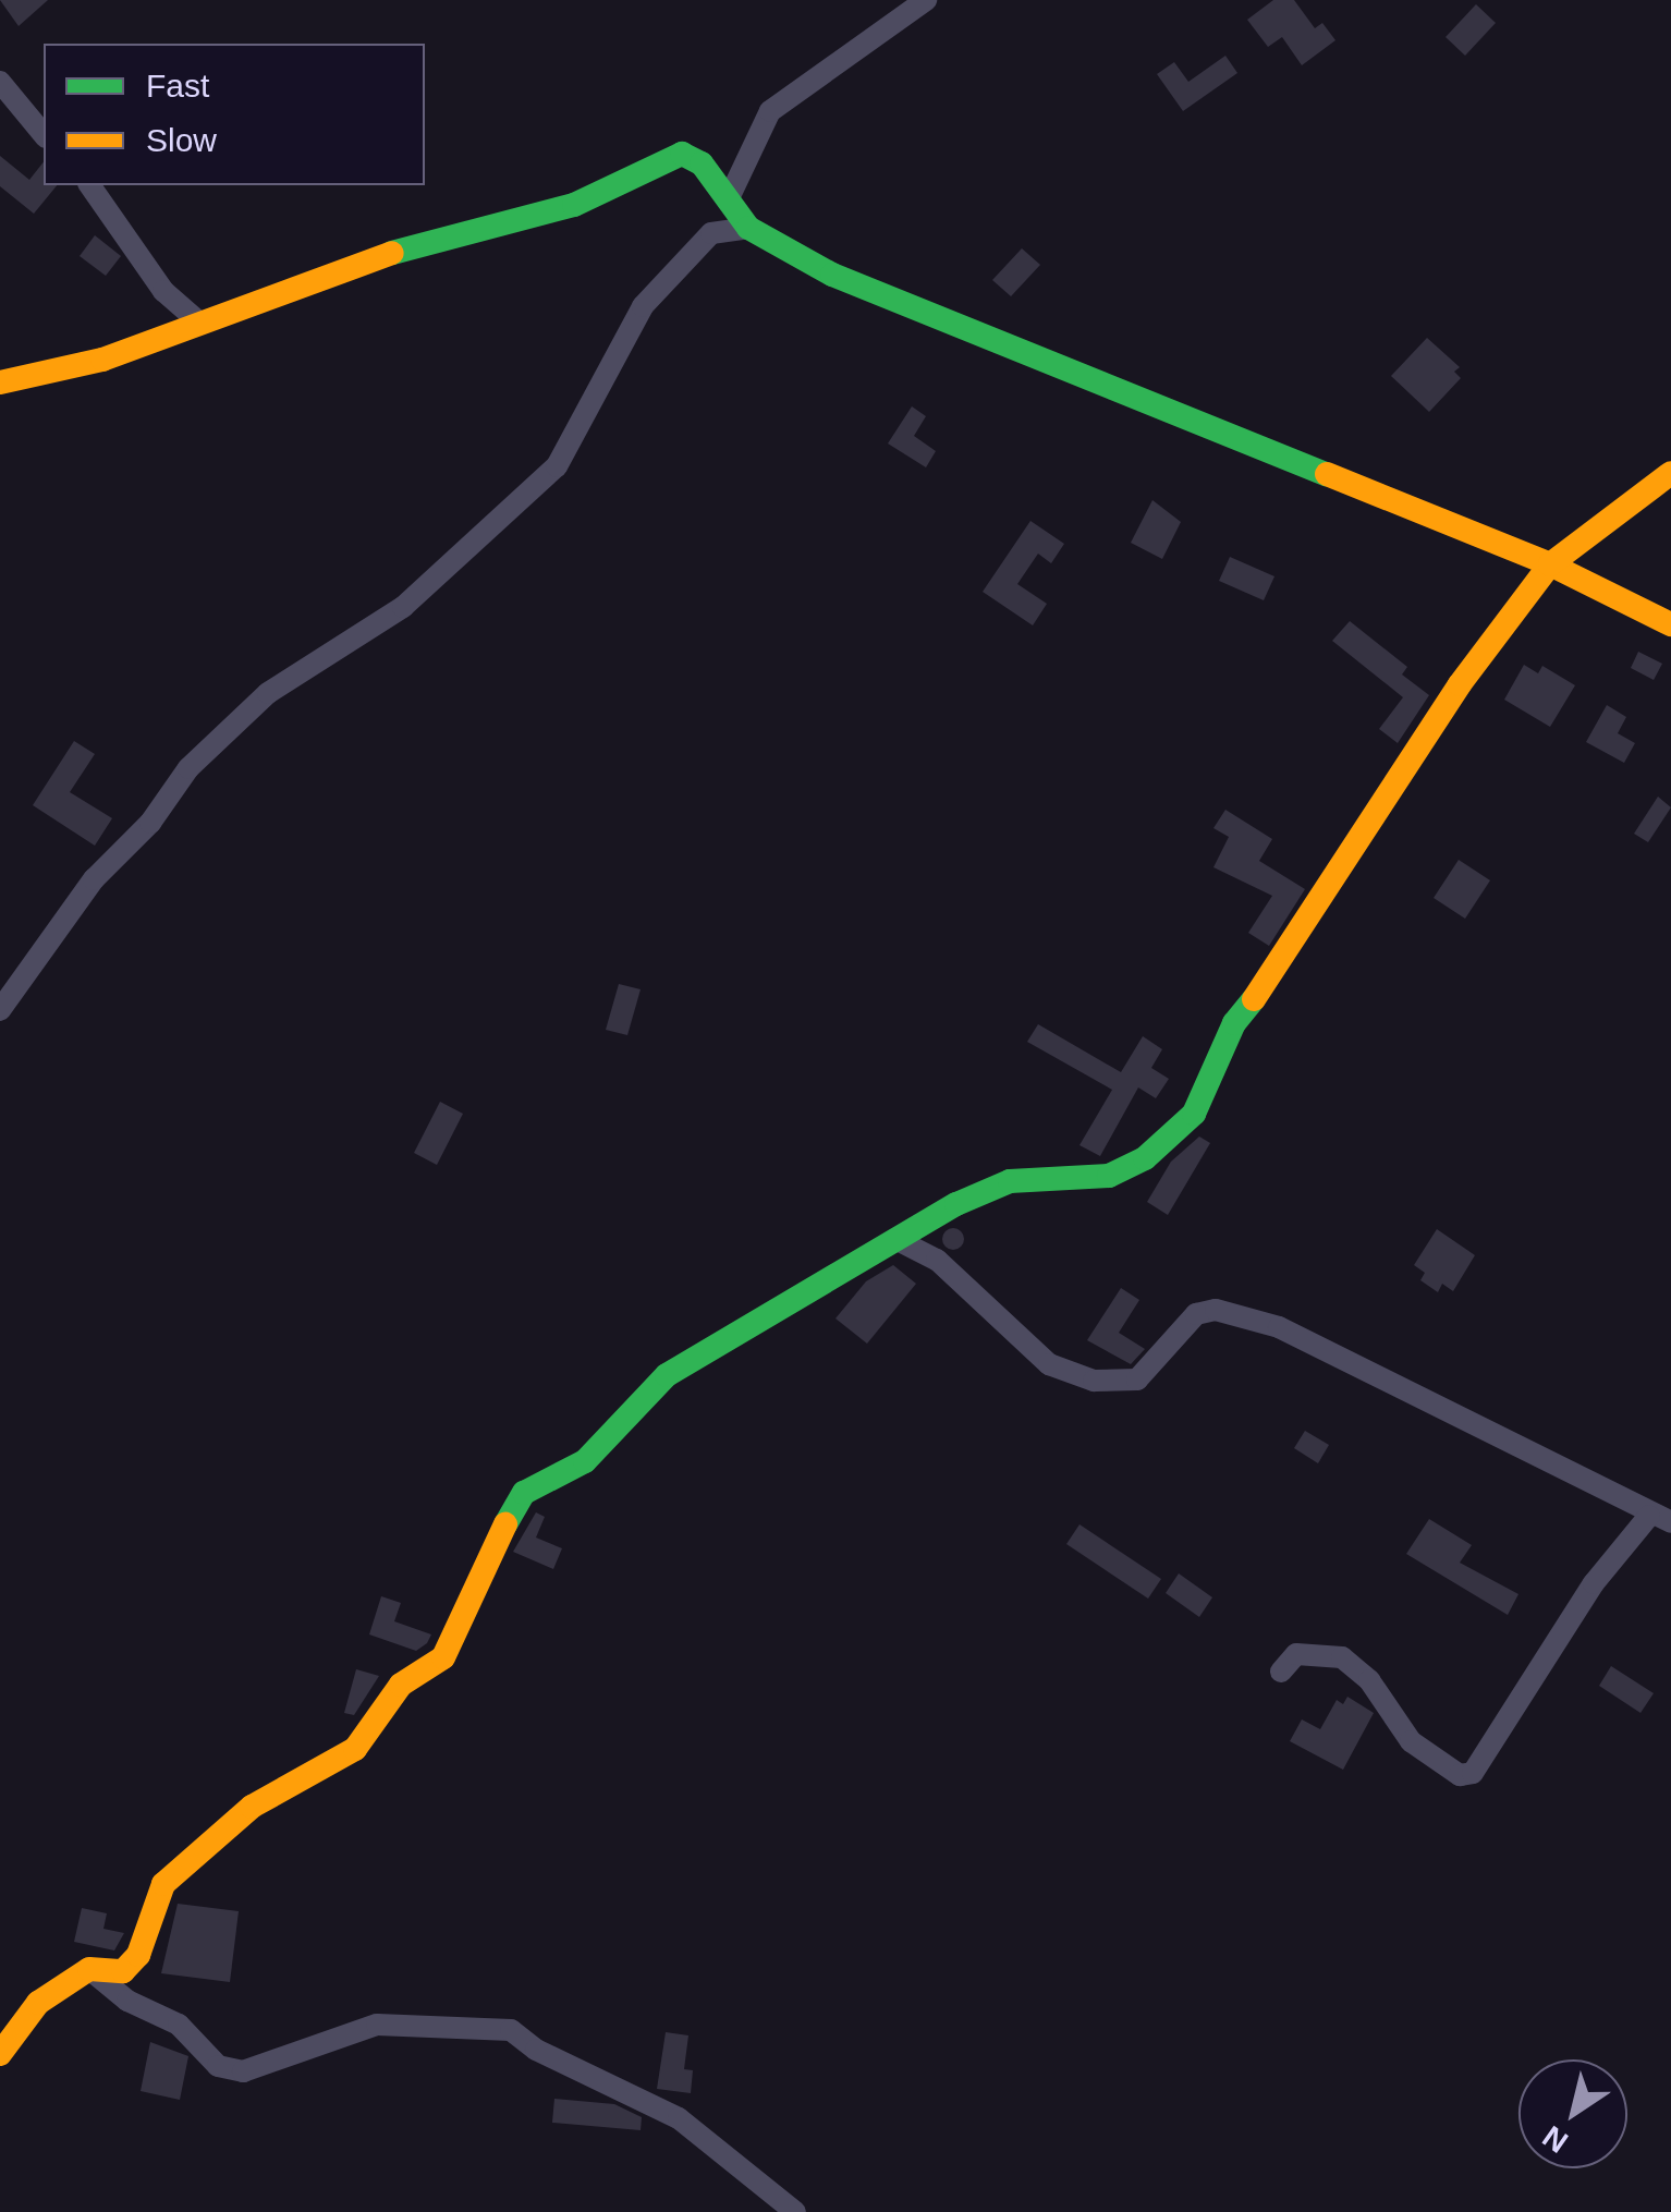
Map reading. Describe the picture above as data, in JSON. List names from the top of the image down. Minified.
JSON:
{"legend":["Fast","Slow"],"north":"bottom left"}
